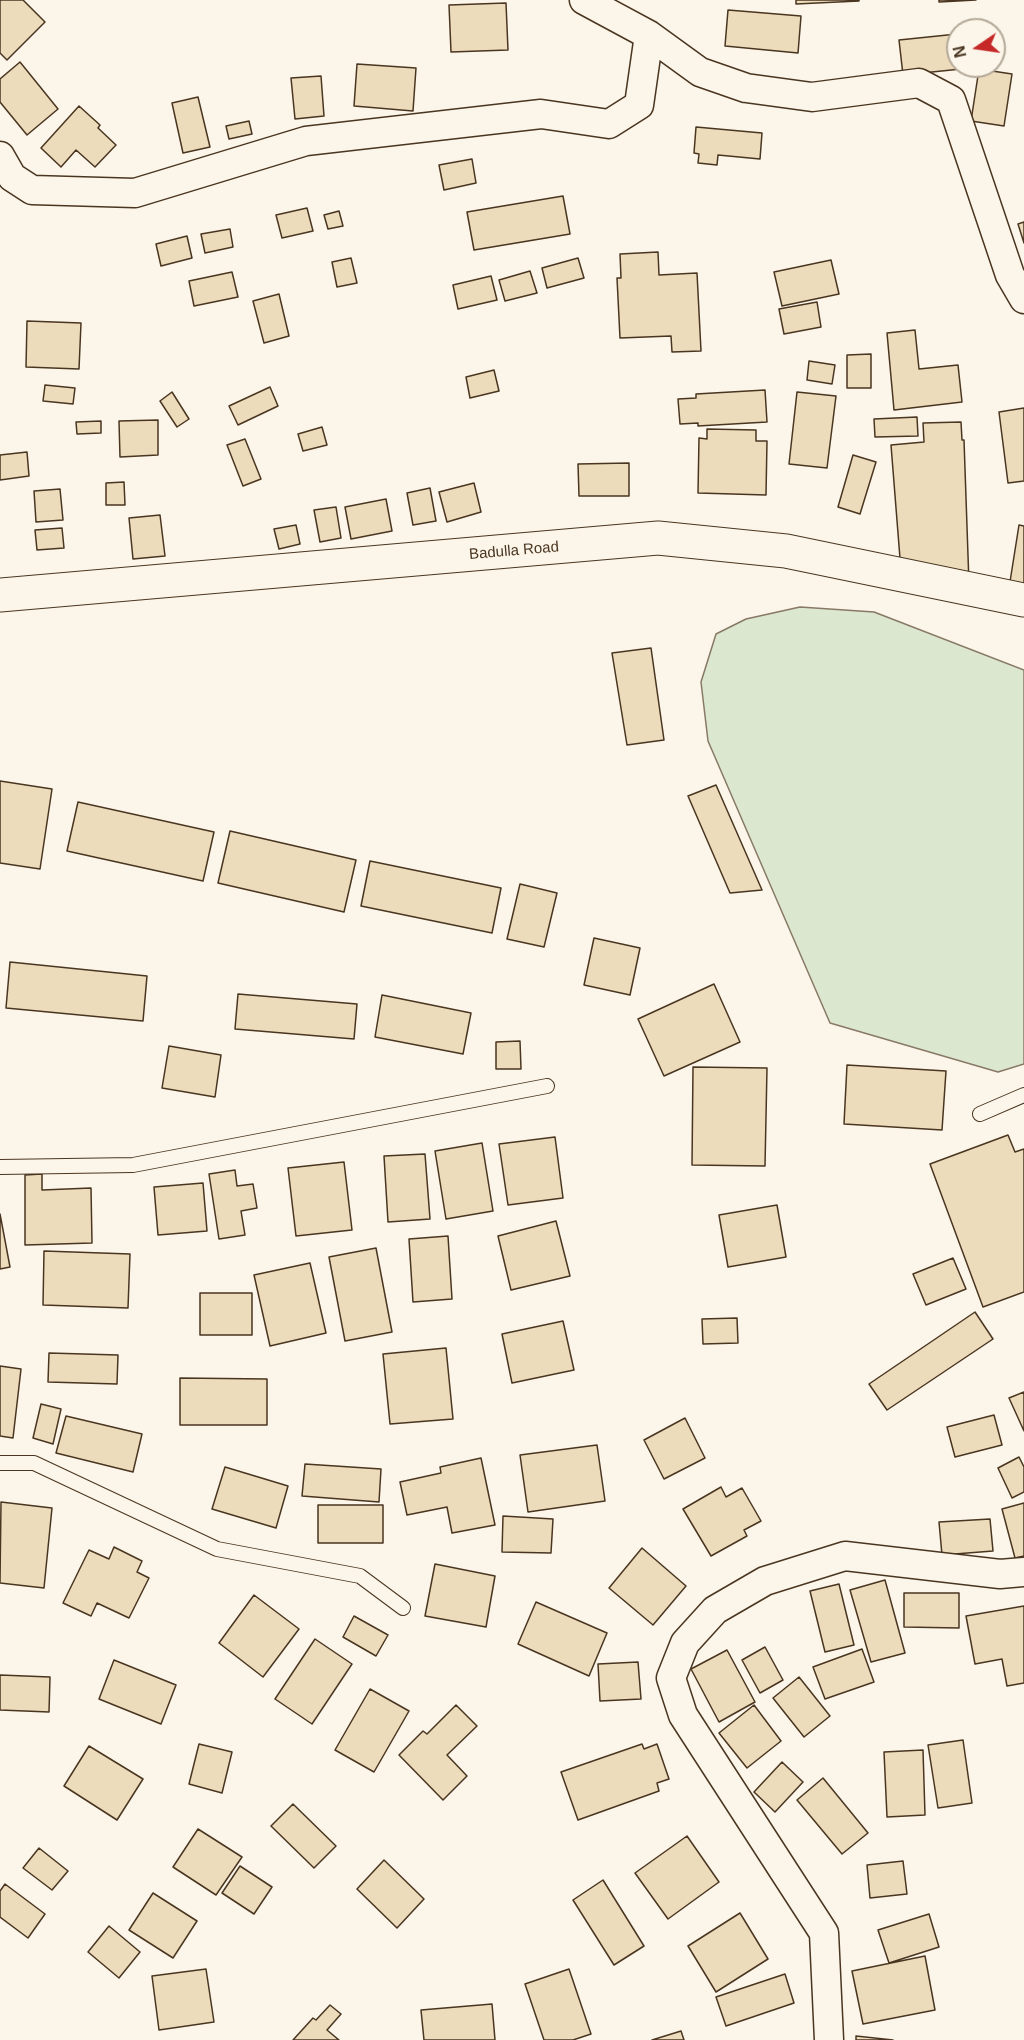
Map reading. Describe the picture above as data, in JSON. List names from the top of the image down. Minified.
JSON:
{"streets":{"highway":["Badulla Road"]},"north":"left"}
